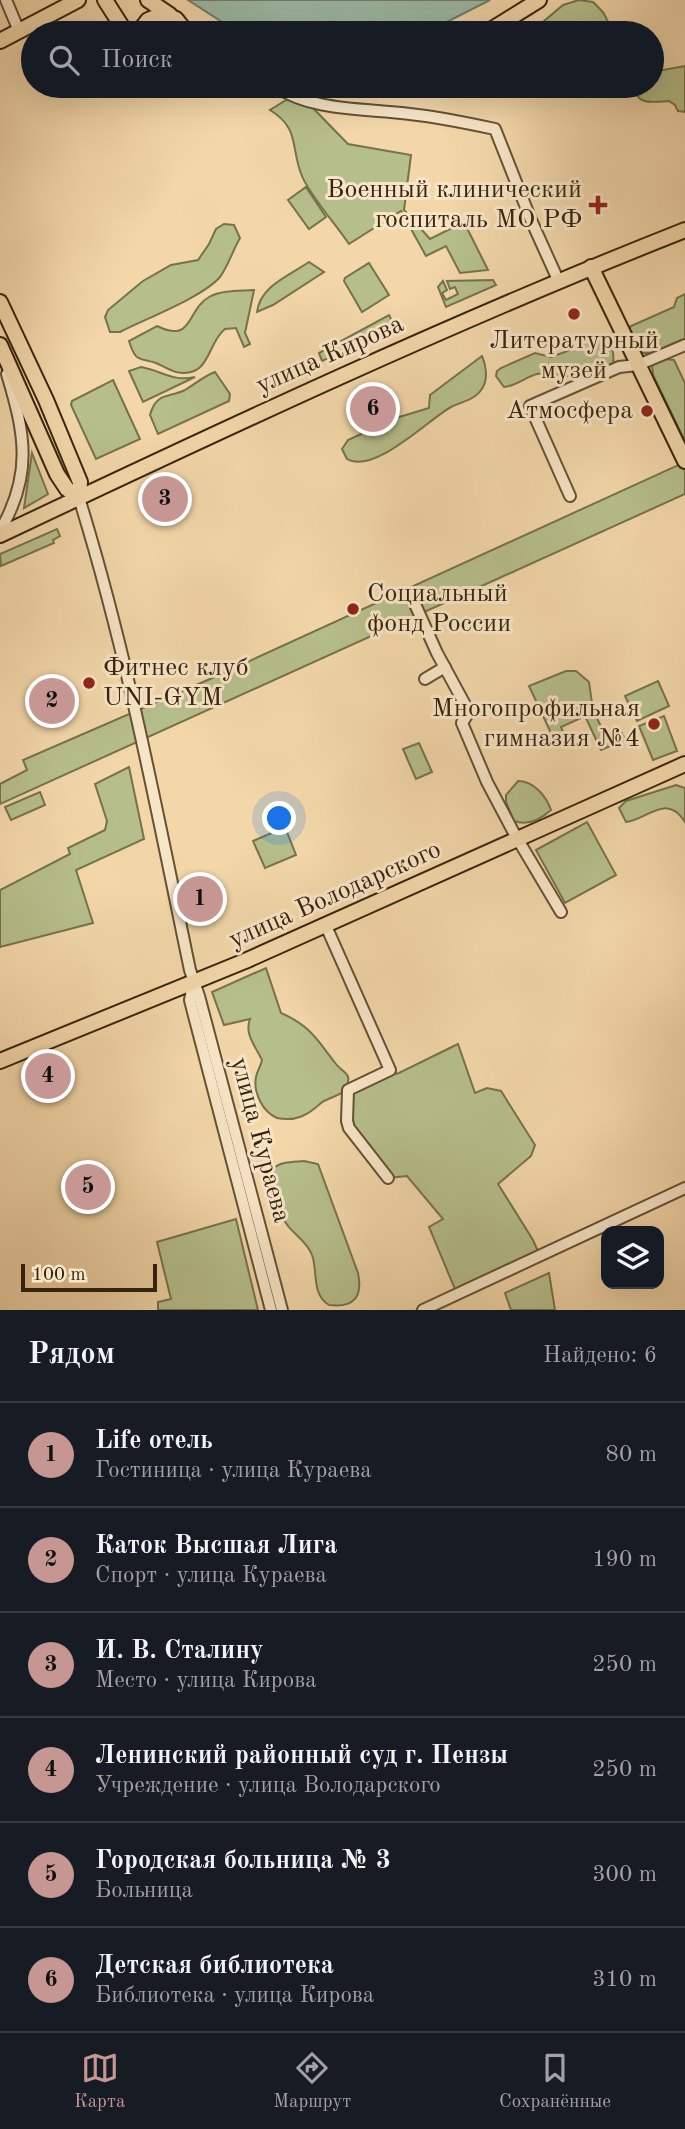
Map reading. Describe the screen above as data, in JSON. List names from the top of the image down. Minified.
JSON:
{"streets":{"main road":["улица Кирова","улица Володарского"],"street":["улица Кураева"]},"crossings":[["улица Кирова","улица Кураева"],["улица Володарского","улица Кураева"]],"places":{"health":["Военный клинический госпиталь МО РФ"],"other":["Литературный музей","Атмосфера","Социальный фонд России","Фитнес клуб UNI-GYM","Многопрофильная гимназия №4"]},"scale_bar":"100 m","page":{"search":"Поиск","pins":["6","3","2","1","4","5"],"scale":"100 m","heading":["Рядом","Найдено: 6"],"list":[{"mark":"1","name":"Life отель","note":"Гостиница · улица Кураева","value":"80 m"},{"mark":"2","name":"Каток Высшая Лига","note":"Спорт · улица Кураева","value":"190 m"},{"mark":"3","name":"И. В. Сталину","note":"Место · улица Кирова","value":"250 m"},{"mark":"4","name":"Ленинский районный суд г. Пензы","note":"Учреждение · улица Володарского","value":"250 m"},{"mark":"5","name":"Городская больница № 3","note":"Больница","value":"300 m"},{"mark":"6","name":"Детская библиотека","note":"Библиотека · улица Кирова","value":"310 m"}],"nav":["Карта","Маршрут","Сохранённые"]}}
